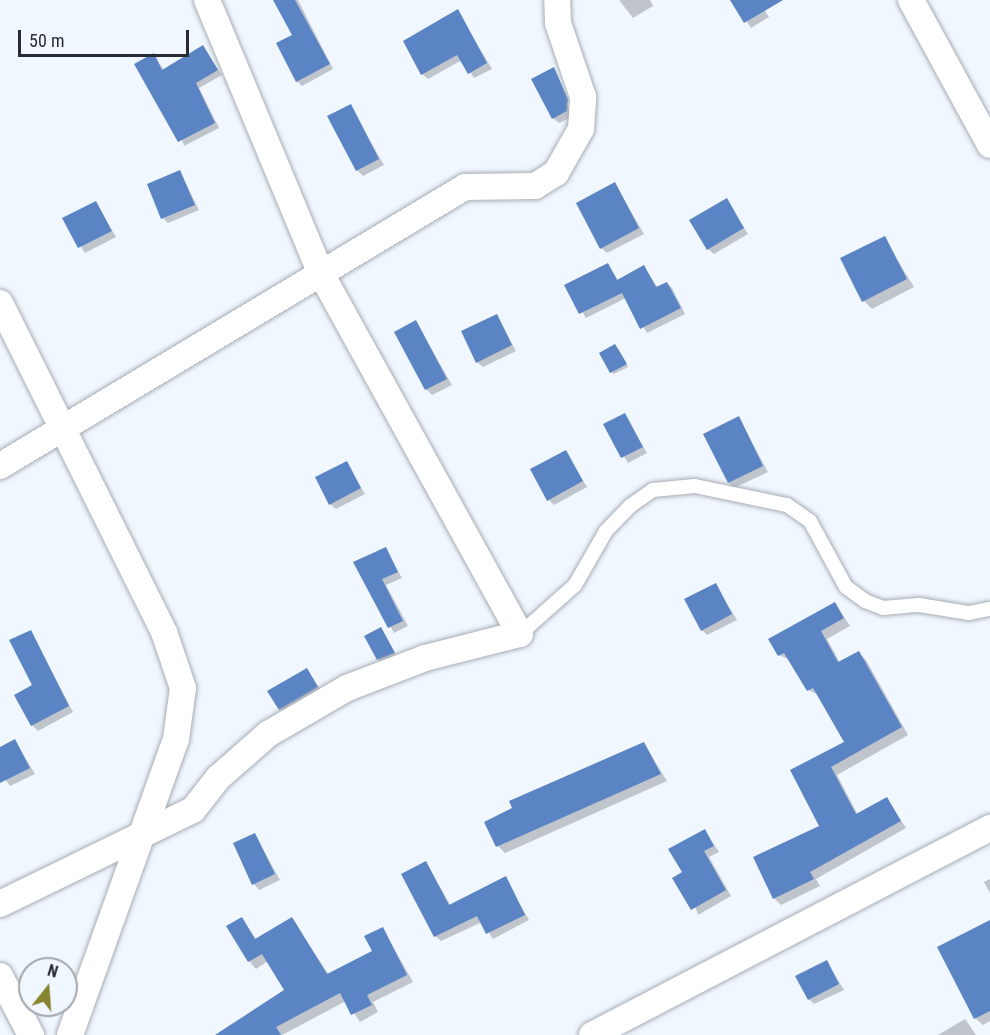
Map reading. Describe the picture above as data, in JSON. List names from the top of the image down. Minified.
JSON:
{"scale_bar":"50 m","north":"top"}
